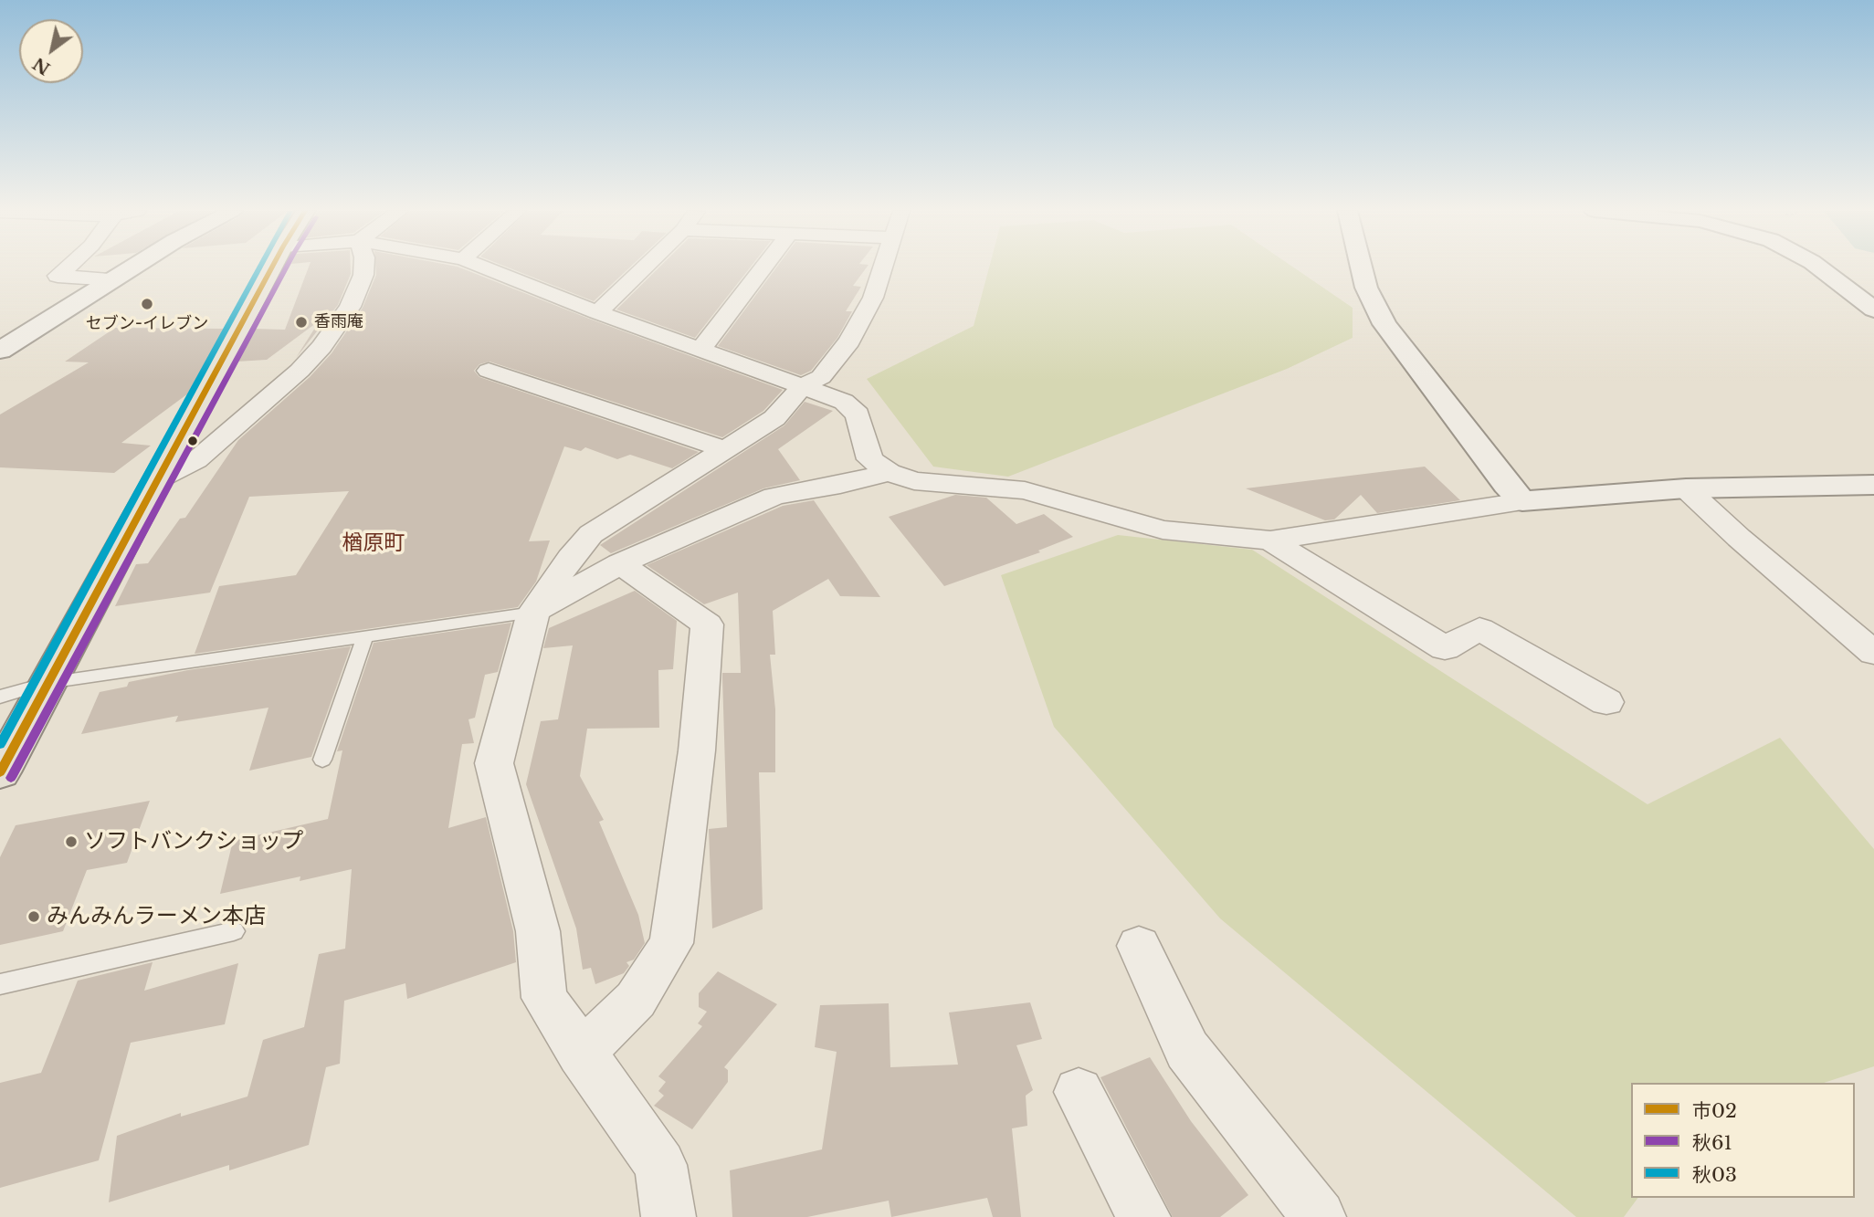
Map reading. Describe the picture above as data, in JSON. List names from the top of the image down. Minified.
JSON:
{"districts":["楢原町"],"places":["セブン-イレブン","香雨庵","ソフトバンクショップ","みんみんラーメン本店"],"lines":["transit line 市02","transit line 秋61","transit line 秋03"],"legend":["市02","秋61","秋03"],"north":"bottom left"}
